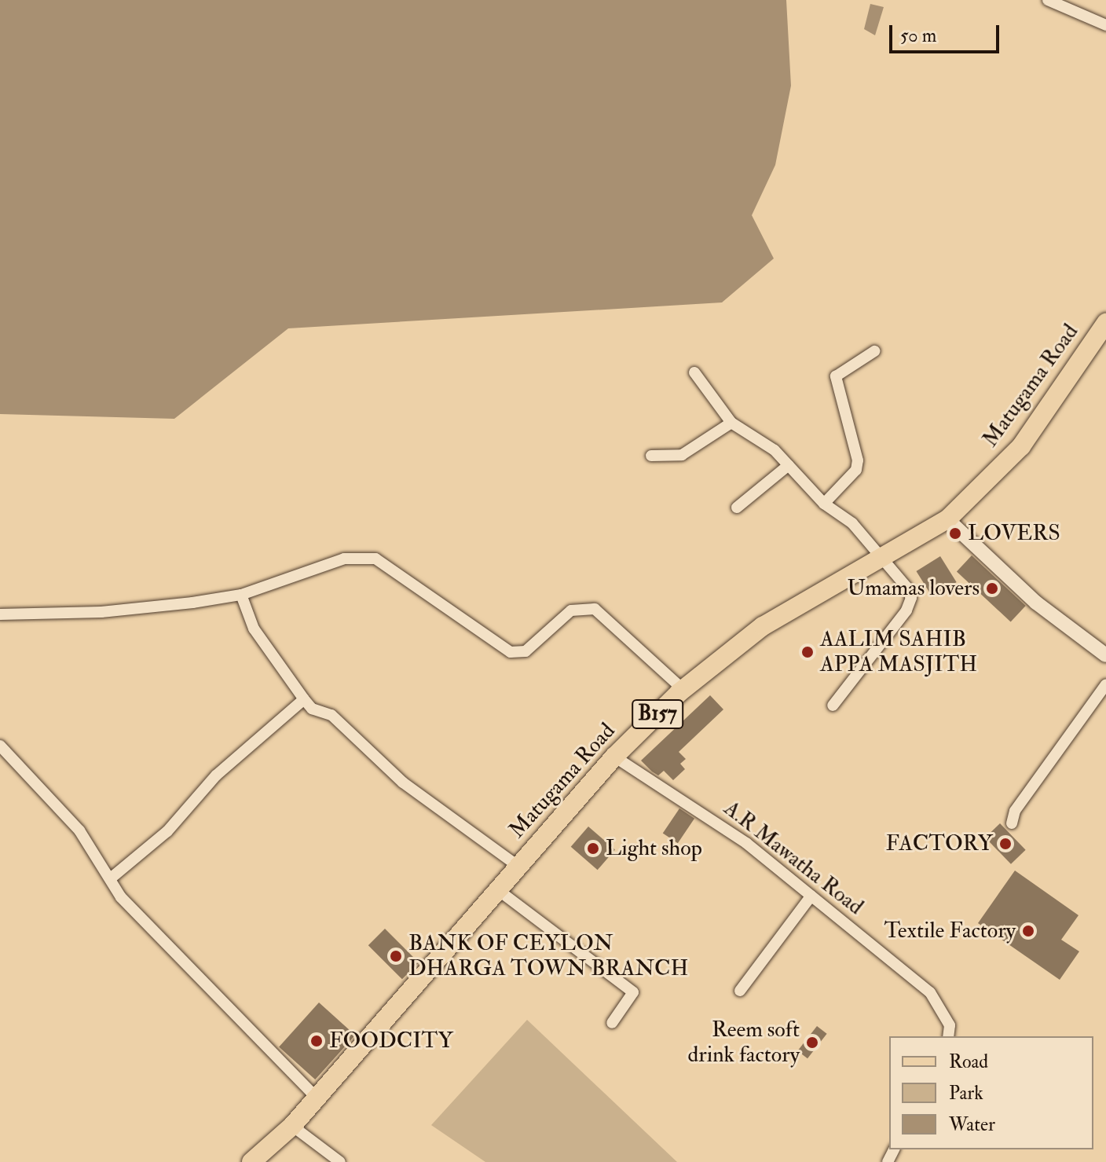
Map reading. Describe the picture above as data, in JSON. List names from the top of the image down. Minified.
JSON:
{"streets":{"main road":["Matugama Road","B157"],"street":["A.R Mawatha Road"]},"crossings":[["Matugama Road","A.R Mawatha Road"]],"places":["LOVERS","Umamas lovers","AALIM SAHIB APPA MASJITH","FACTORY","Light shop","Textile Factory","BANK OF CEYLON DHARGA TOWN BRANCH","FOODCITY","Reem soft drink factory"],"legend":["Road","Park","Water"],"scale_bar":"50 m"}
